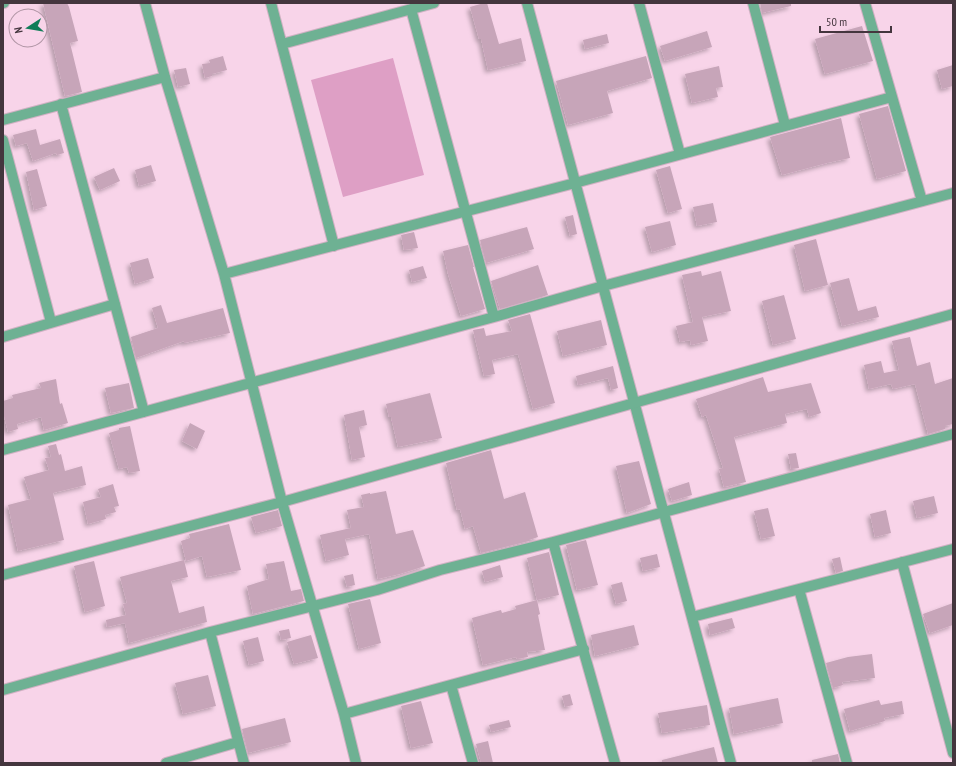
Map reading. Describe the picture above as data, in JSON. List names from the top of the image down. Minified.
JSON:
{"scale_bar":"50 m","north":"left"}
